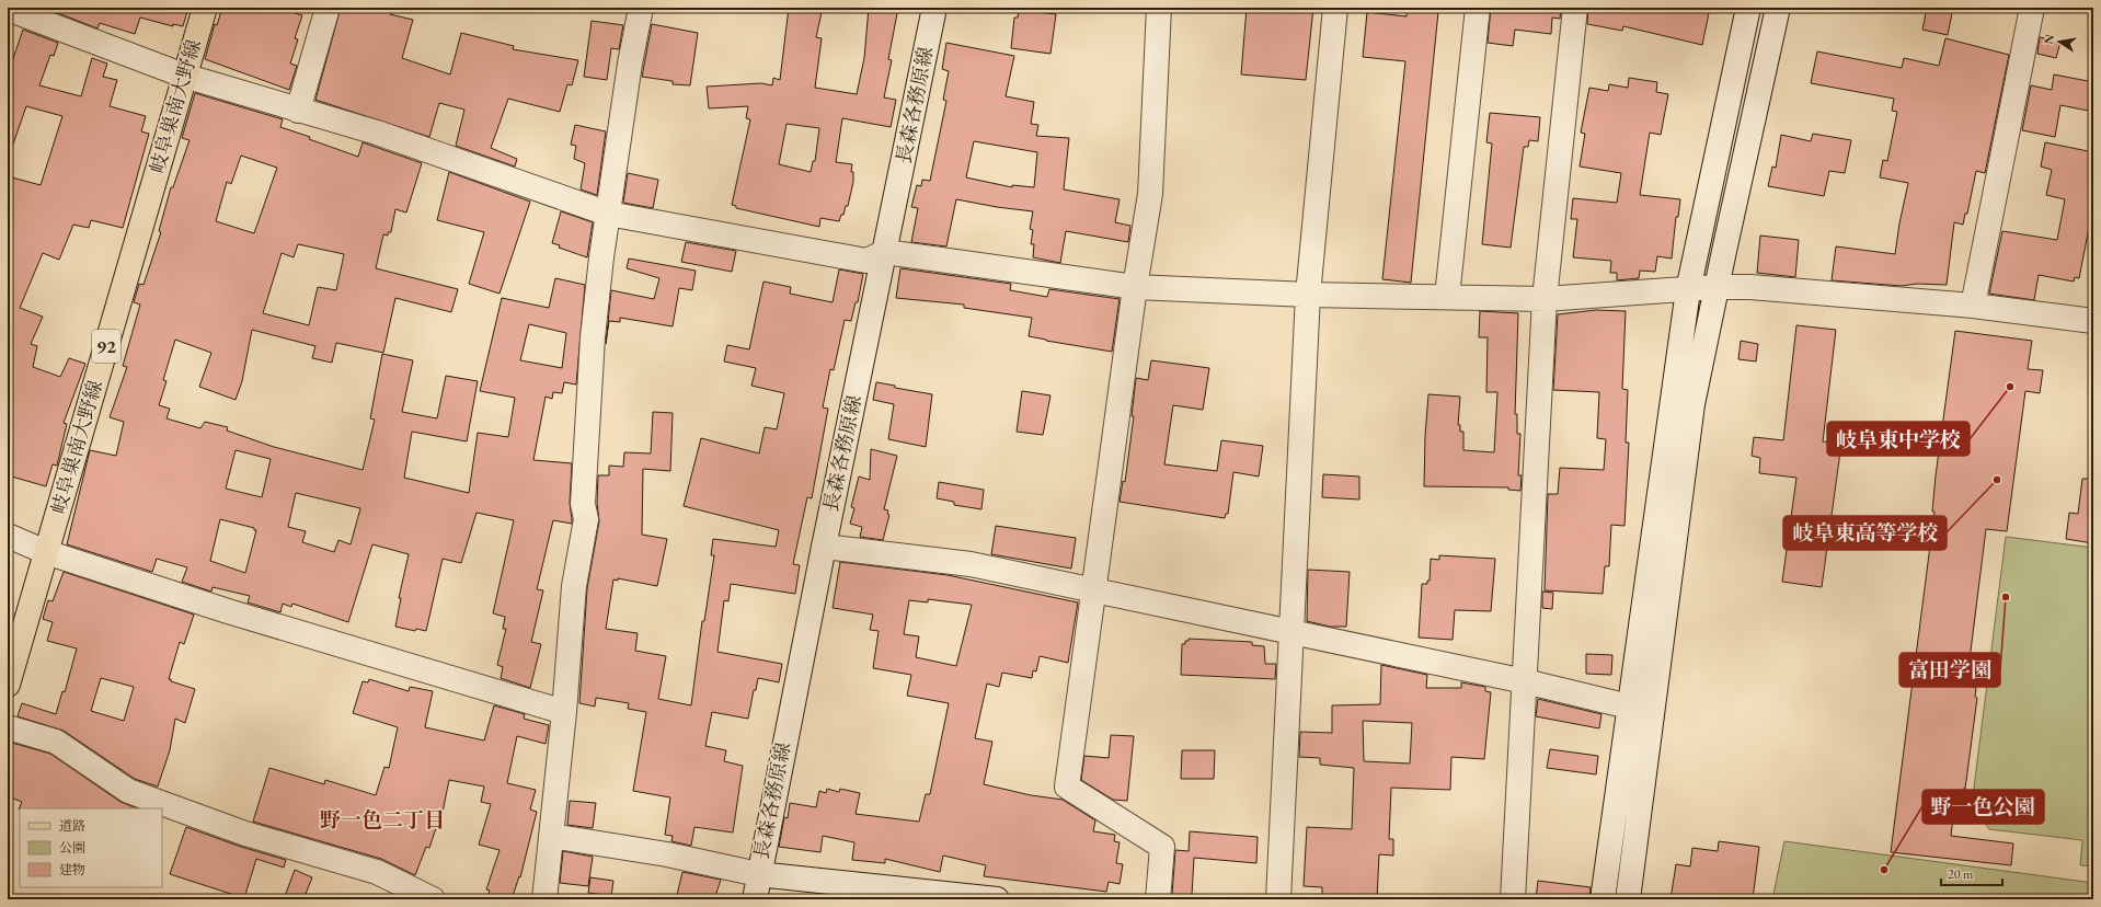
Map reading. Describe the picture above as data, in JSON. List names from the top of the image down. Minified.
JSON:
{"streets":{"main road":["岐阜巣南大野線","92"],"street":["長森各務原線"]},"districts":["野一色二丁目"],"places":["岐阜東中学校","岐阜東高等学校","富田学園","野一色公園"],"legend":["道路","公園","建物"],"scale_bar":"20 m","north":"left"}
